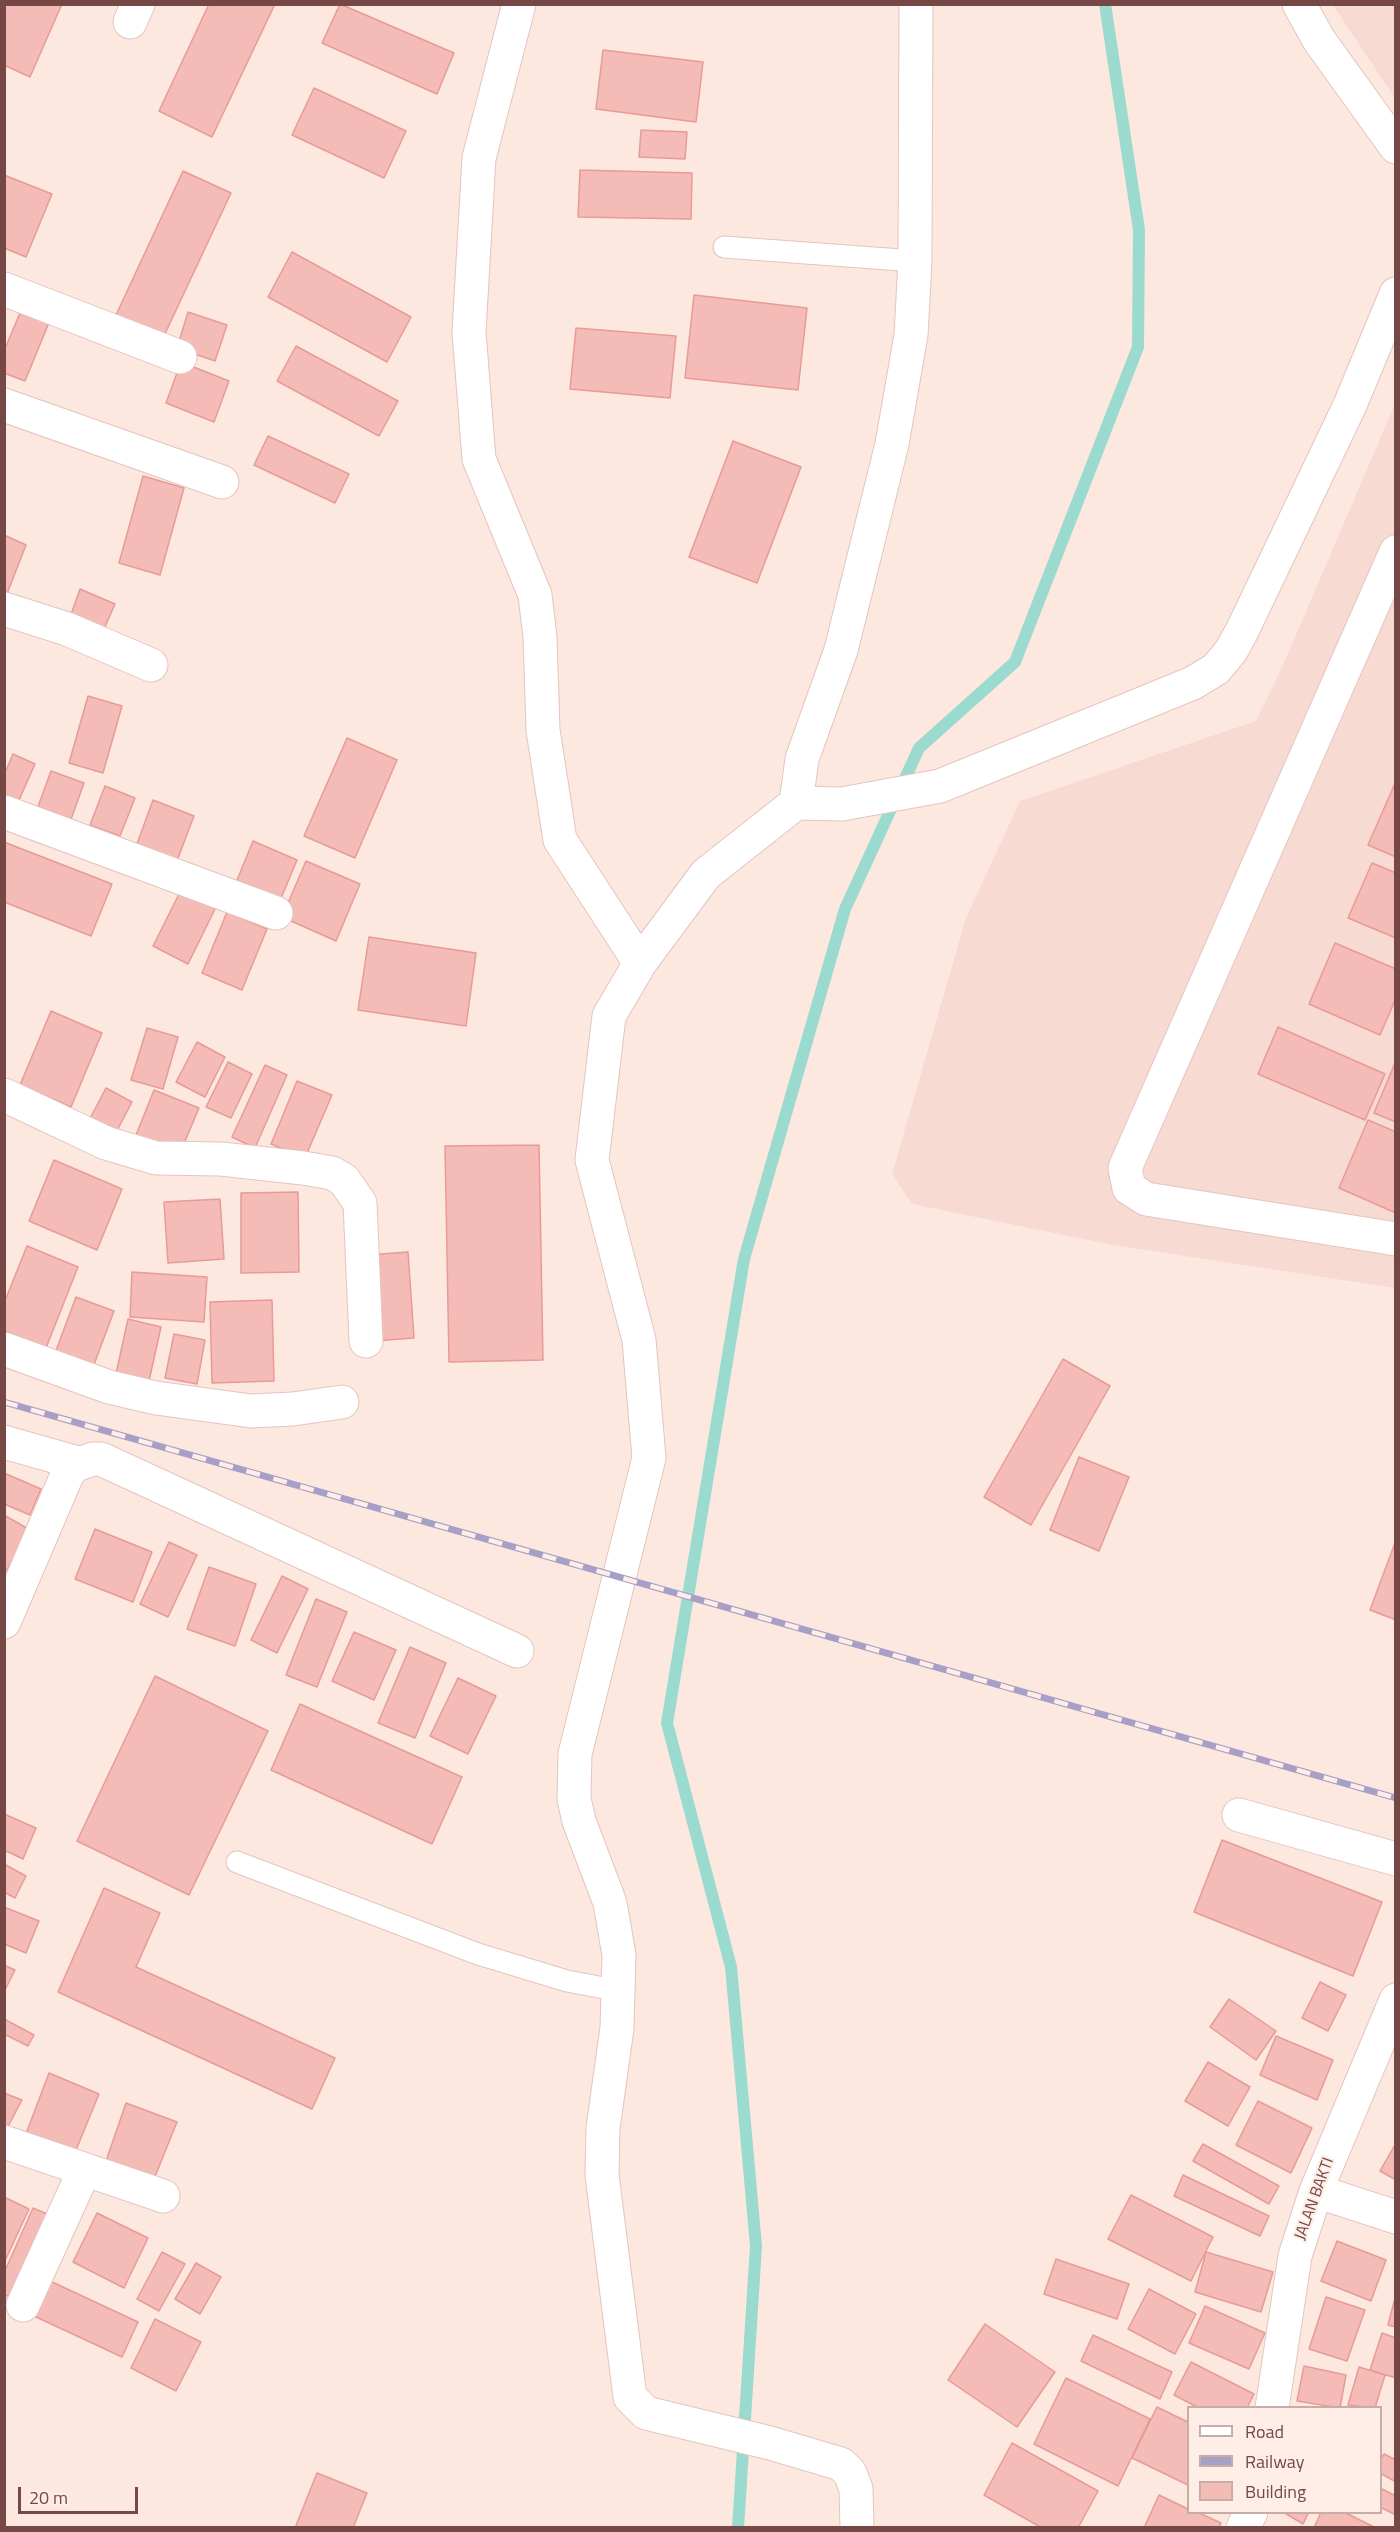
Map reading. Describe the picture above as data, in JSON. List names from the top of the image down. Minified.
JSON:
{"streets":{"street":["JALAN BAKTI"]},"legend":["Road","Railway","Building"],"scale_bar":"20 m"}
